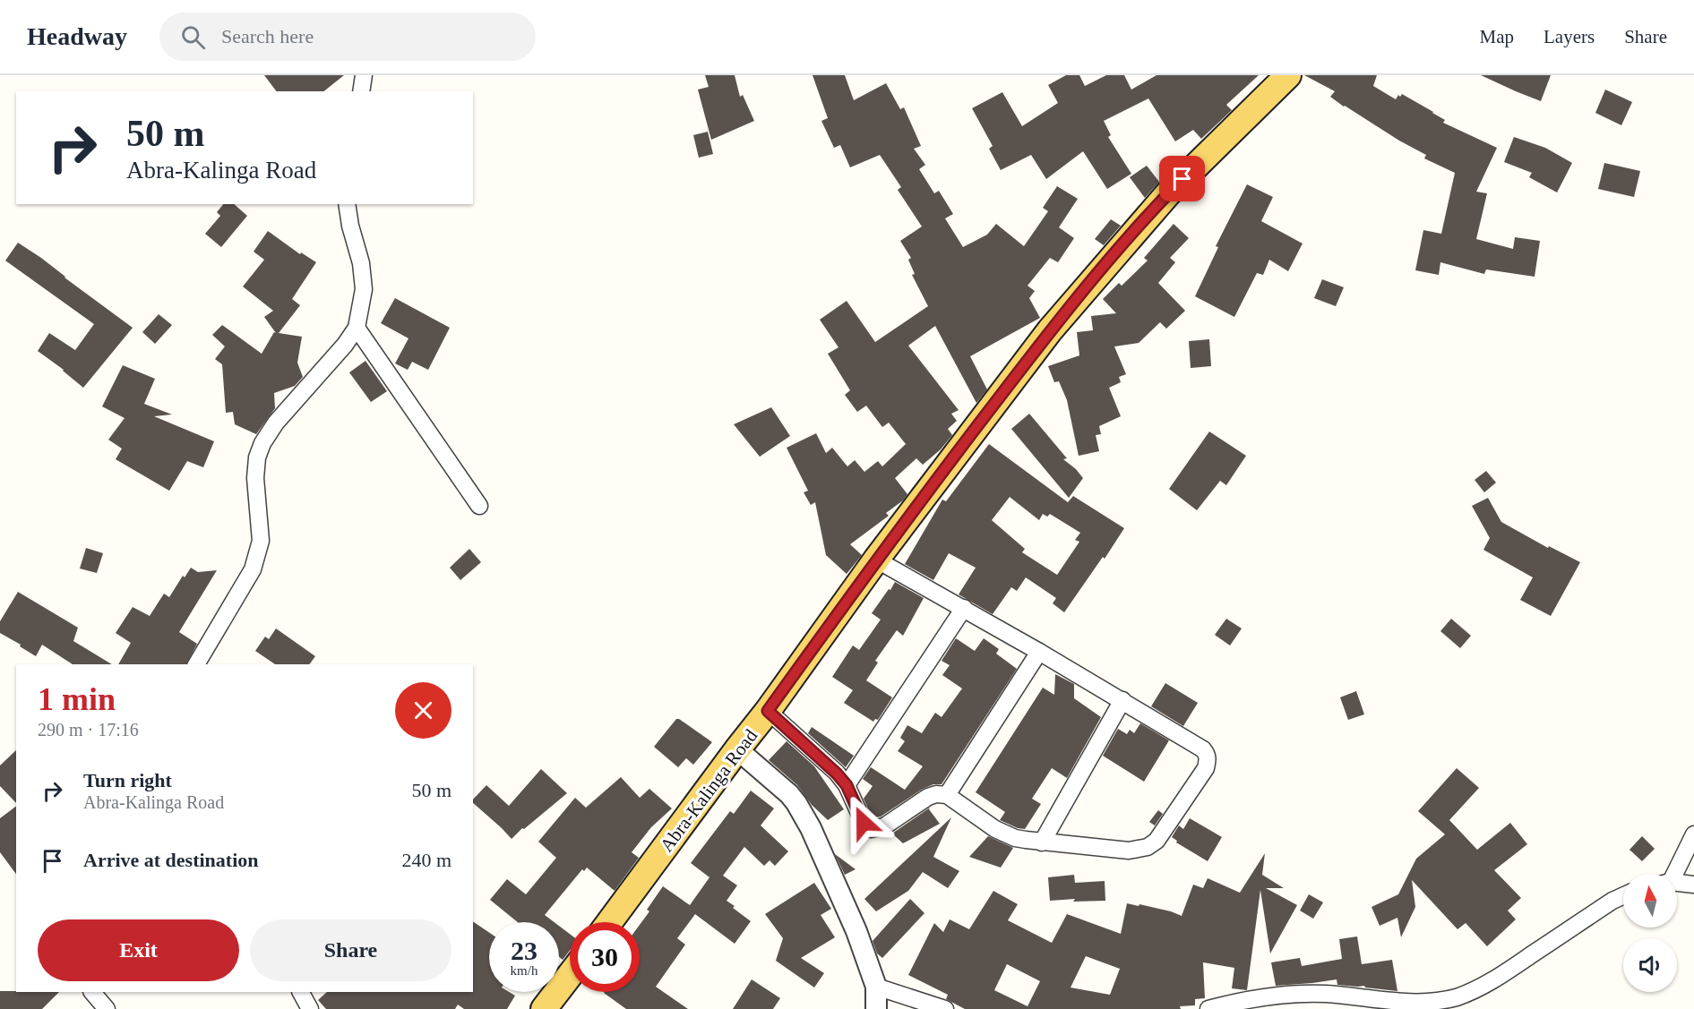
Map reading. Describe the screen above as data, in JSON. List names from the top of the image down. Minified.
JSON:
{"streets":{"main road":["Abra-Kalinga Road"]},"north":"top","page":{"header":"Headway","search":"Search here","nav":["Map","Layers","Share"],"turn":["50 m","Abra-Kalinga Road"],"heading":["1 min","290 m · 17:16"],"list":[{"name":"Turn right","note":"Abra-Kalinga Road","value":"50 m"},{"name":"Arrive at destination","value":"240 m"}],"buttons":["Exit","Share"],"speed":"23 km/h","limit":"30"}}
